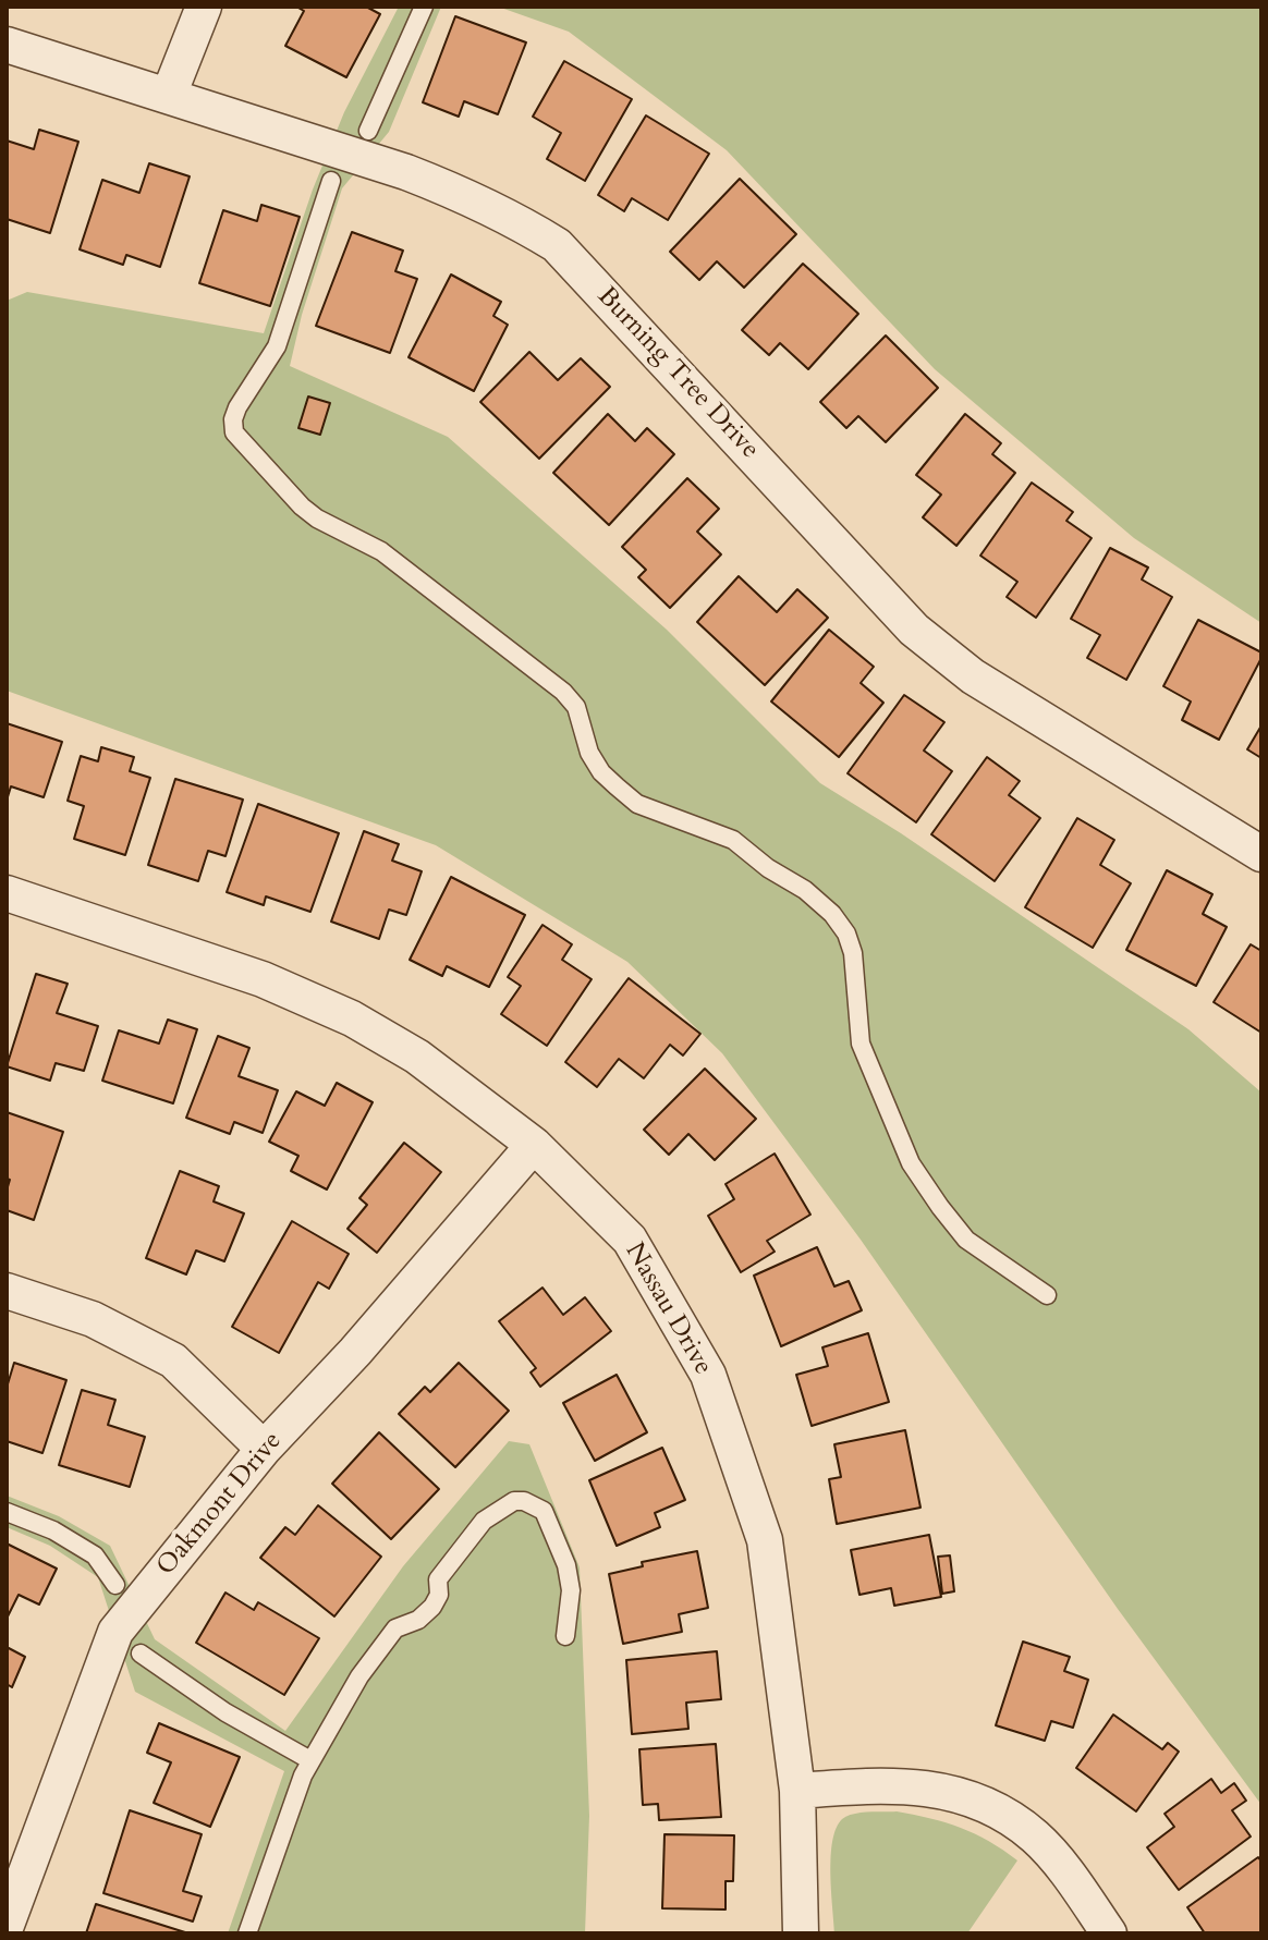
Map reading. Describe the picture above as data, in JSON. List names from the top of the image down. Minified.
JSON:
{"streets":{"street":["Burning Tree Drive","Nassau Drive","Oakmont Drive"]},"crossings":[["Nassau Drive","Oakmont Drive"]]}
